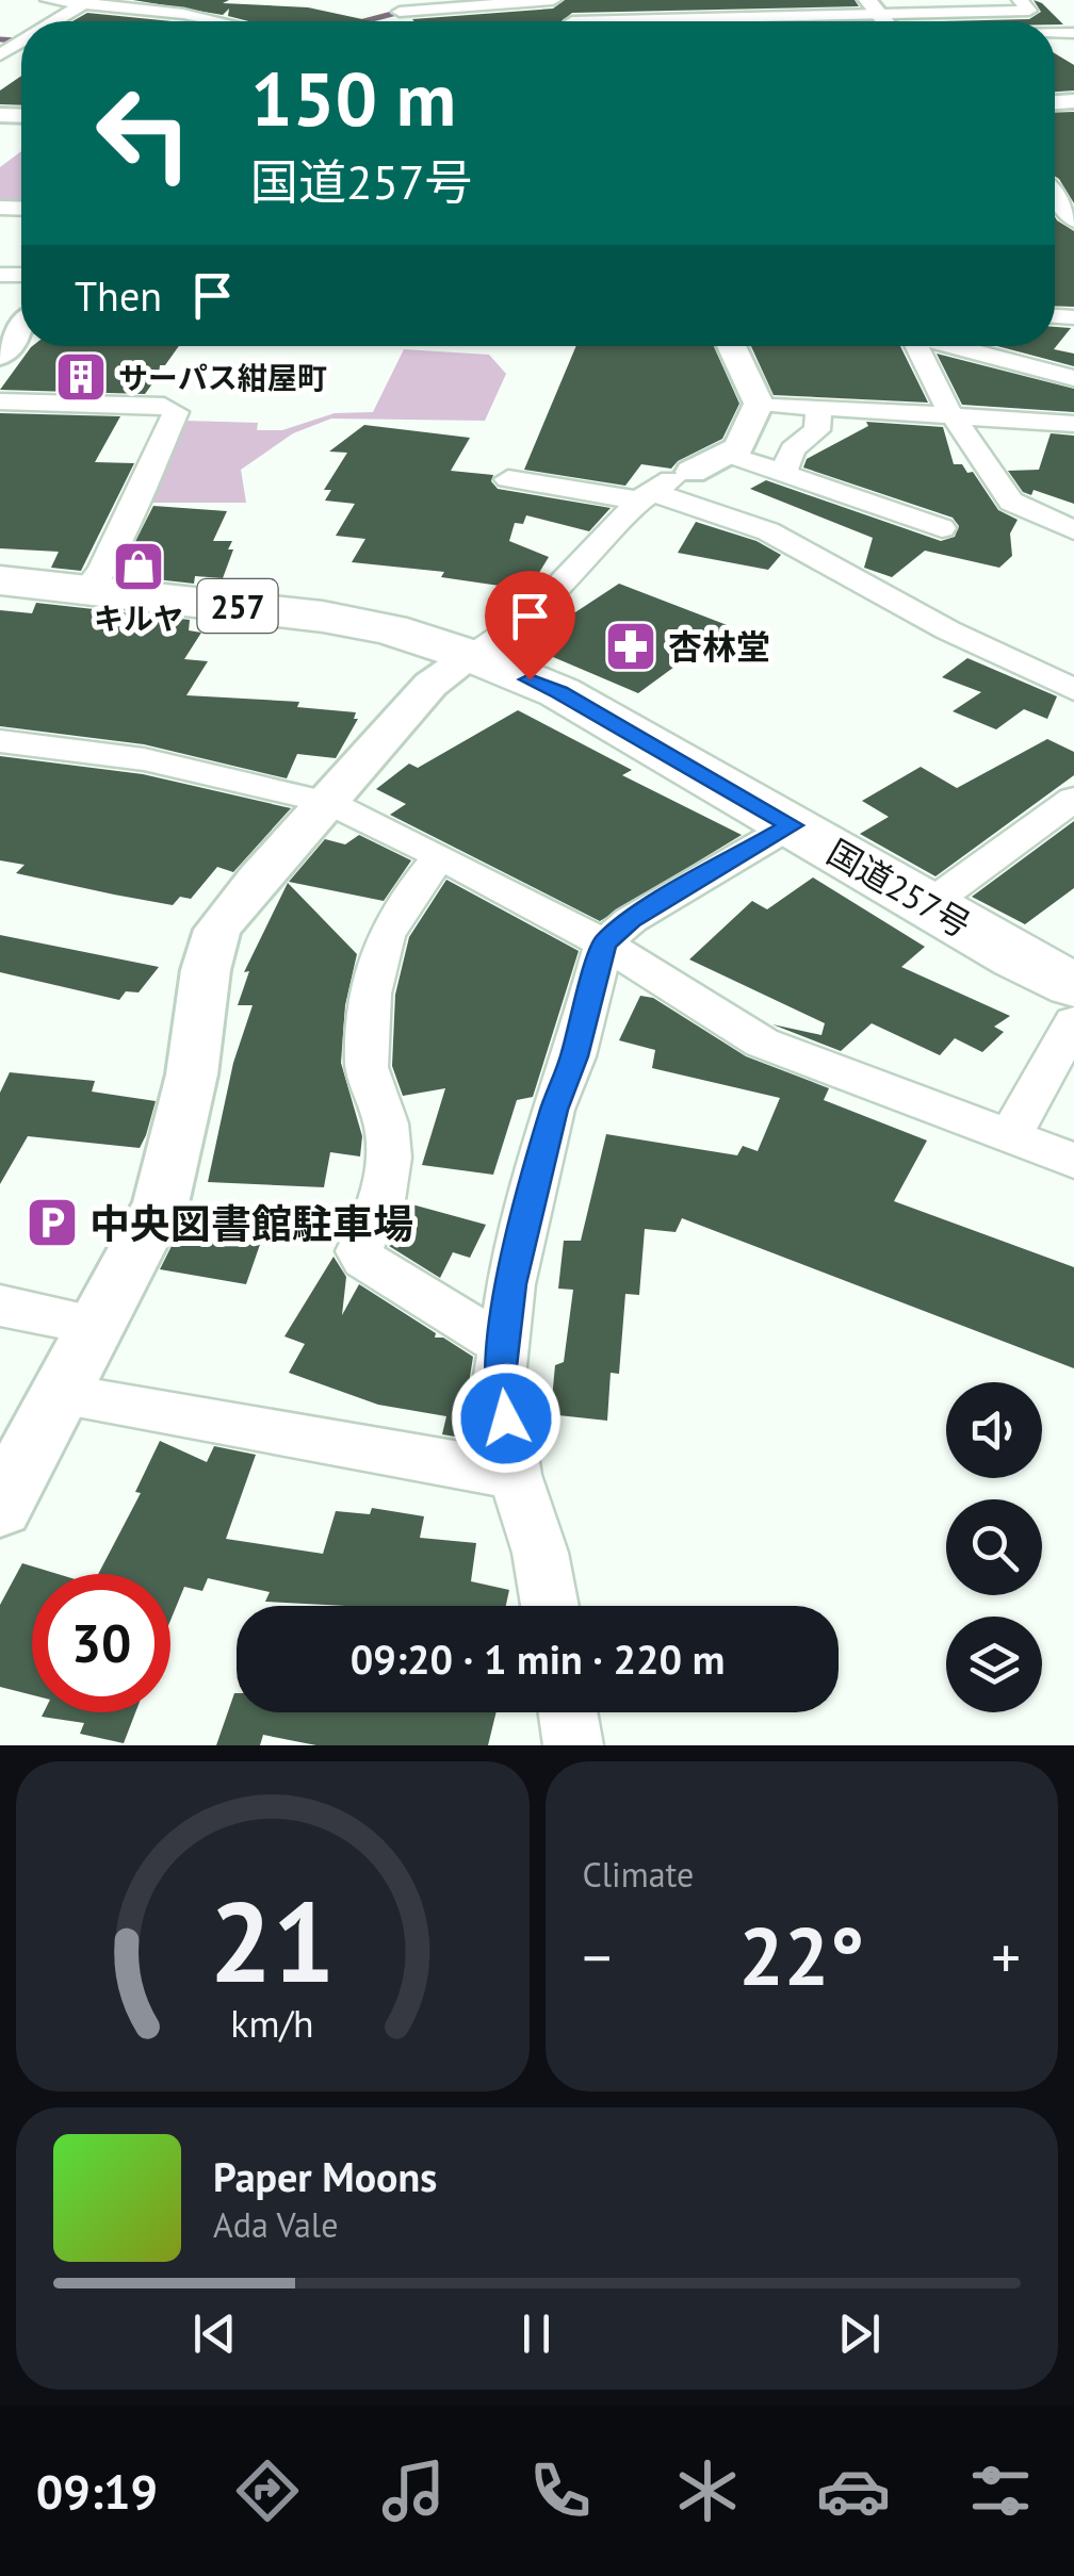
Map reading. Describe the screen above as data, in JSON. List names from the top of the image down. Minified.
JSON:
{"streets":{"highway":["257","国道257号"]},"places":{"building":["サーパス紺屋町"],"shop":["キルヤ"],"pharmacy":["杏林堂"],"parking":["中央図書館駐車場"]},"page":{"turn":["150 m","国道257号"],"then":"Then","limit":"30","trip":"09:20 · 1 min · 220 m","tile":"Climate","heat":["−","22°","+"],"song":["Paper Moons","Ada Vale"],"tabs":"09:19","gauge":["21","km/h"]}}
